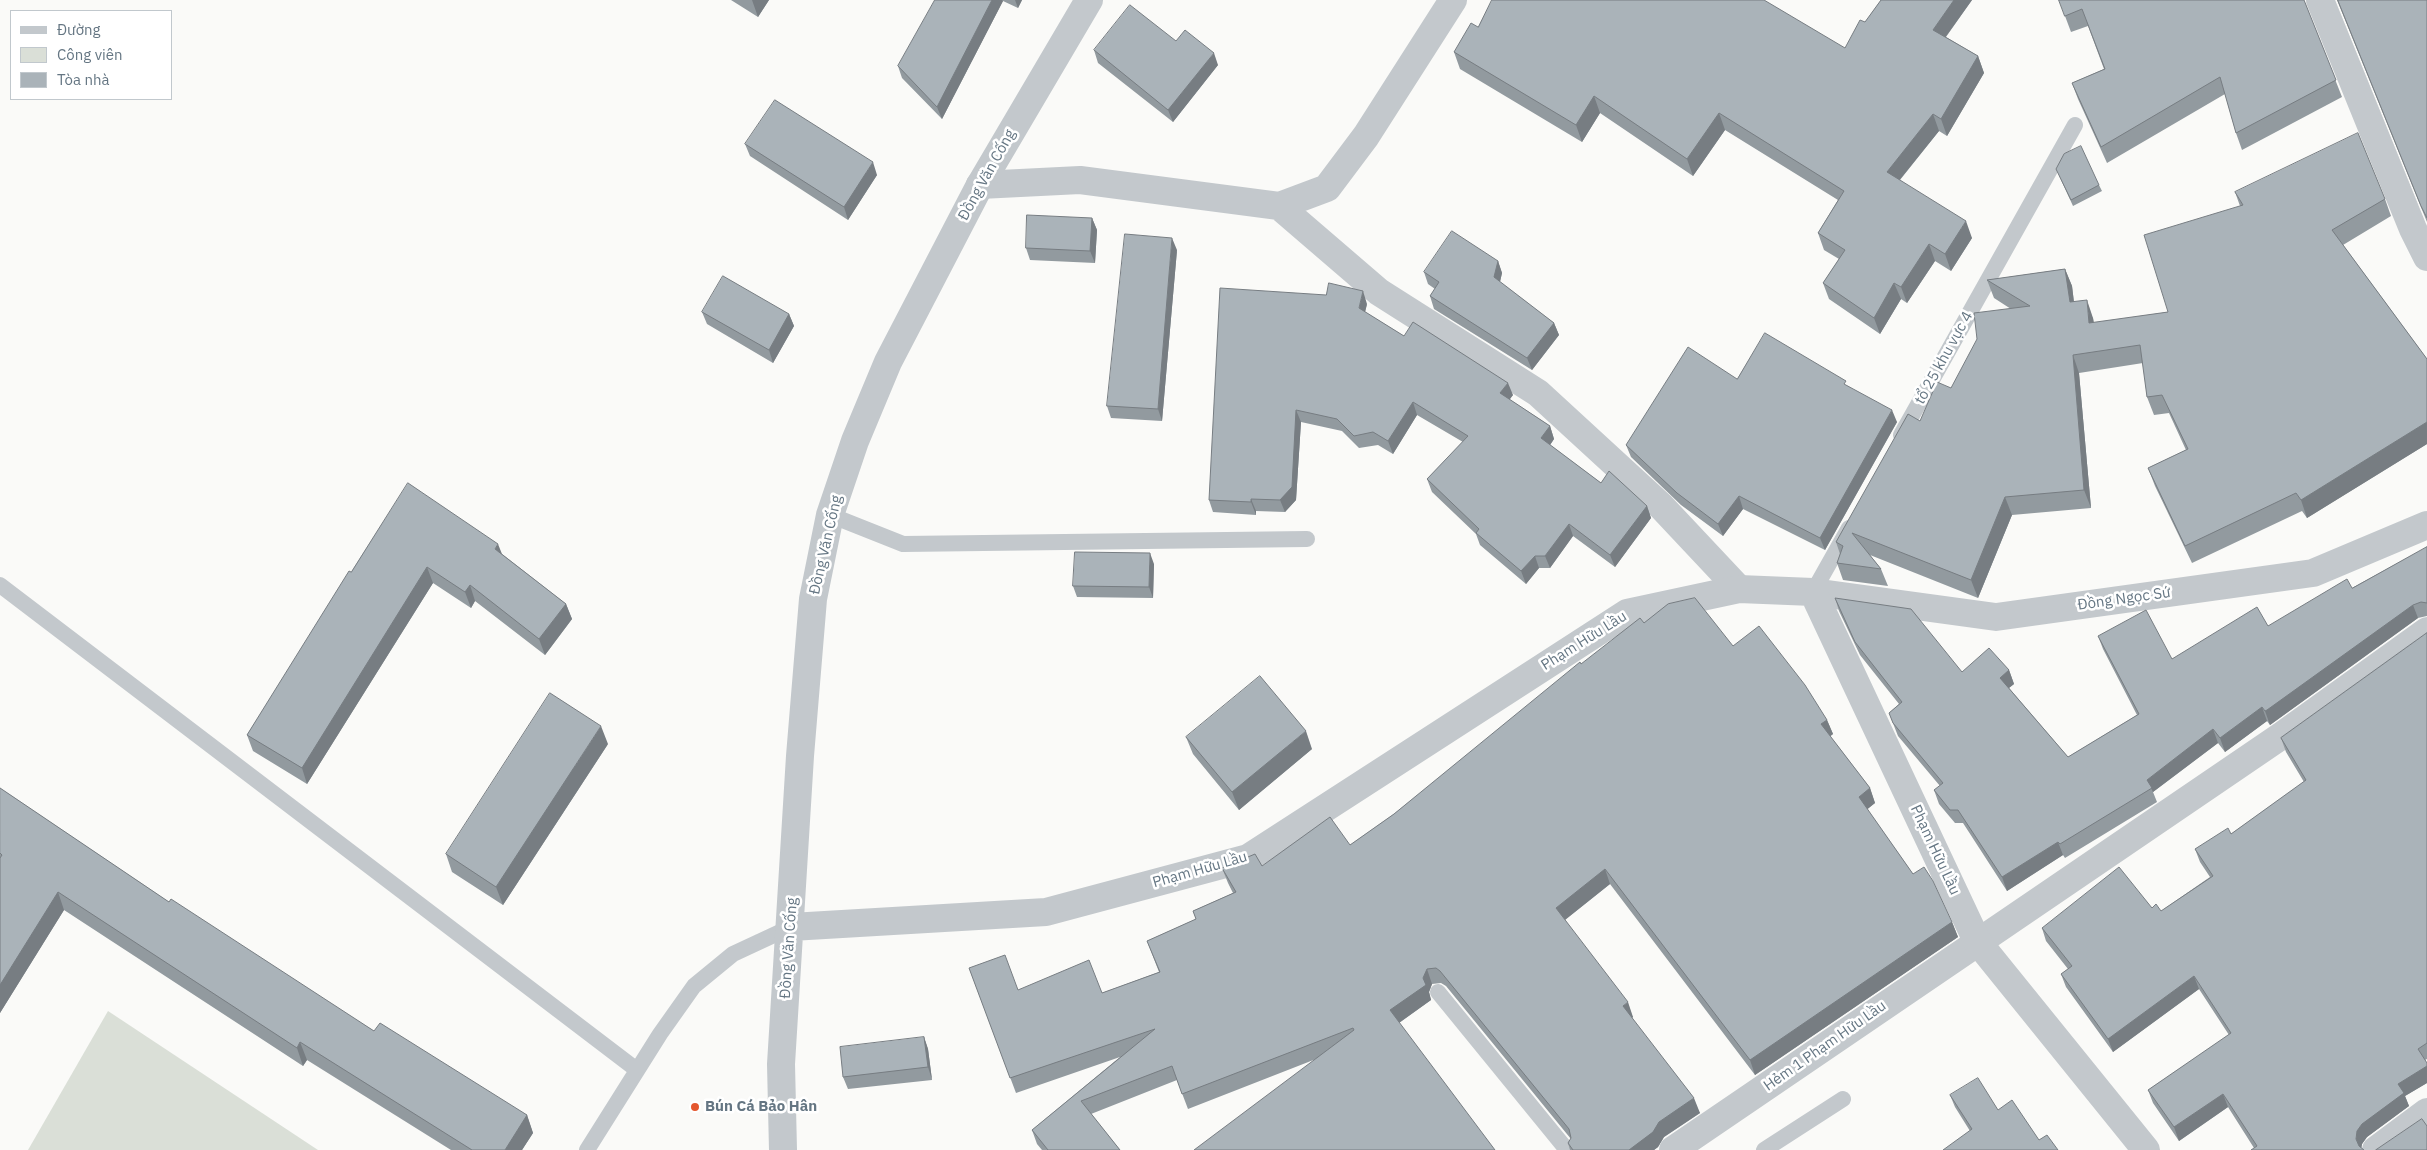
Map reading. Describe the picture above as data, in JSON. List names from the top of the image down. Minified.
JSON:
{"streets":{"street":["Đồng Văn Cống","Đồng Ngọc Sứ","Phạm Hữu Lầu","Hẻm 1 Phạm Hữu Lầu"],"lane":["tổ 25 khu vực 4"]},"crossings":[["Đồng Văn Cống","Phạm Hữu Lầu"],["Đồng Ngọc Sứ","Phạm Hữu Lầu"],["Phạm Hữu Lầu","Hẻm 1 Phạm Hữu Lầu"]],"places":["Bún Cá Bảo Hân"],"legend":["Đường","Công viên","Tòa nhà"]}
